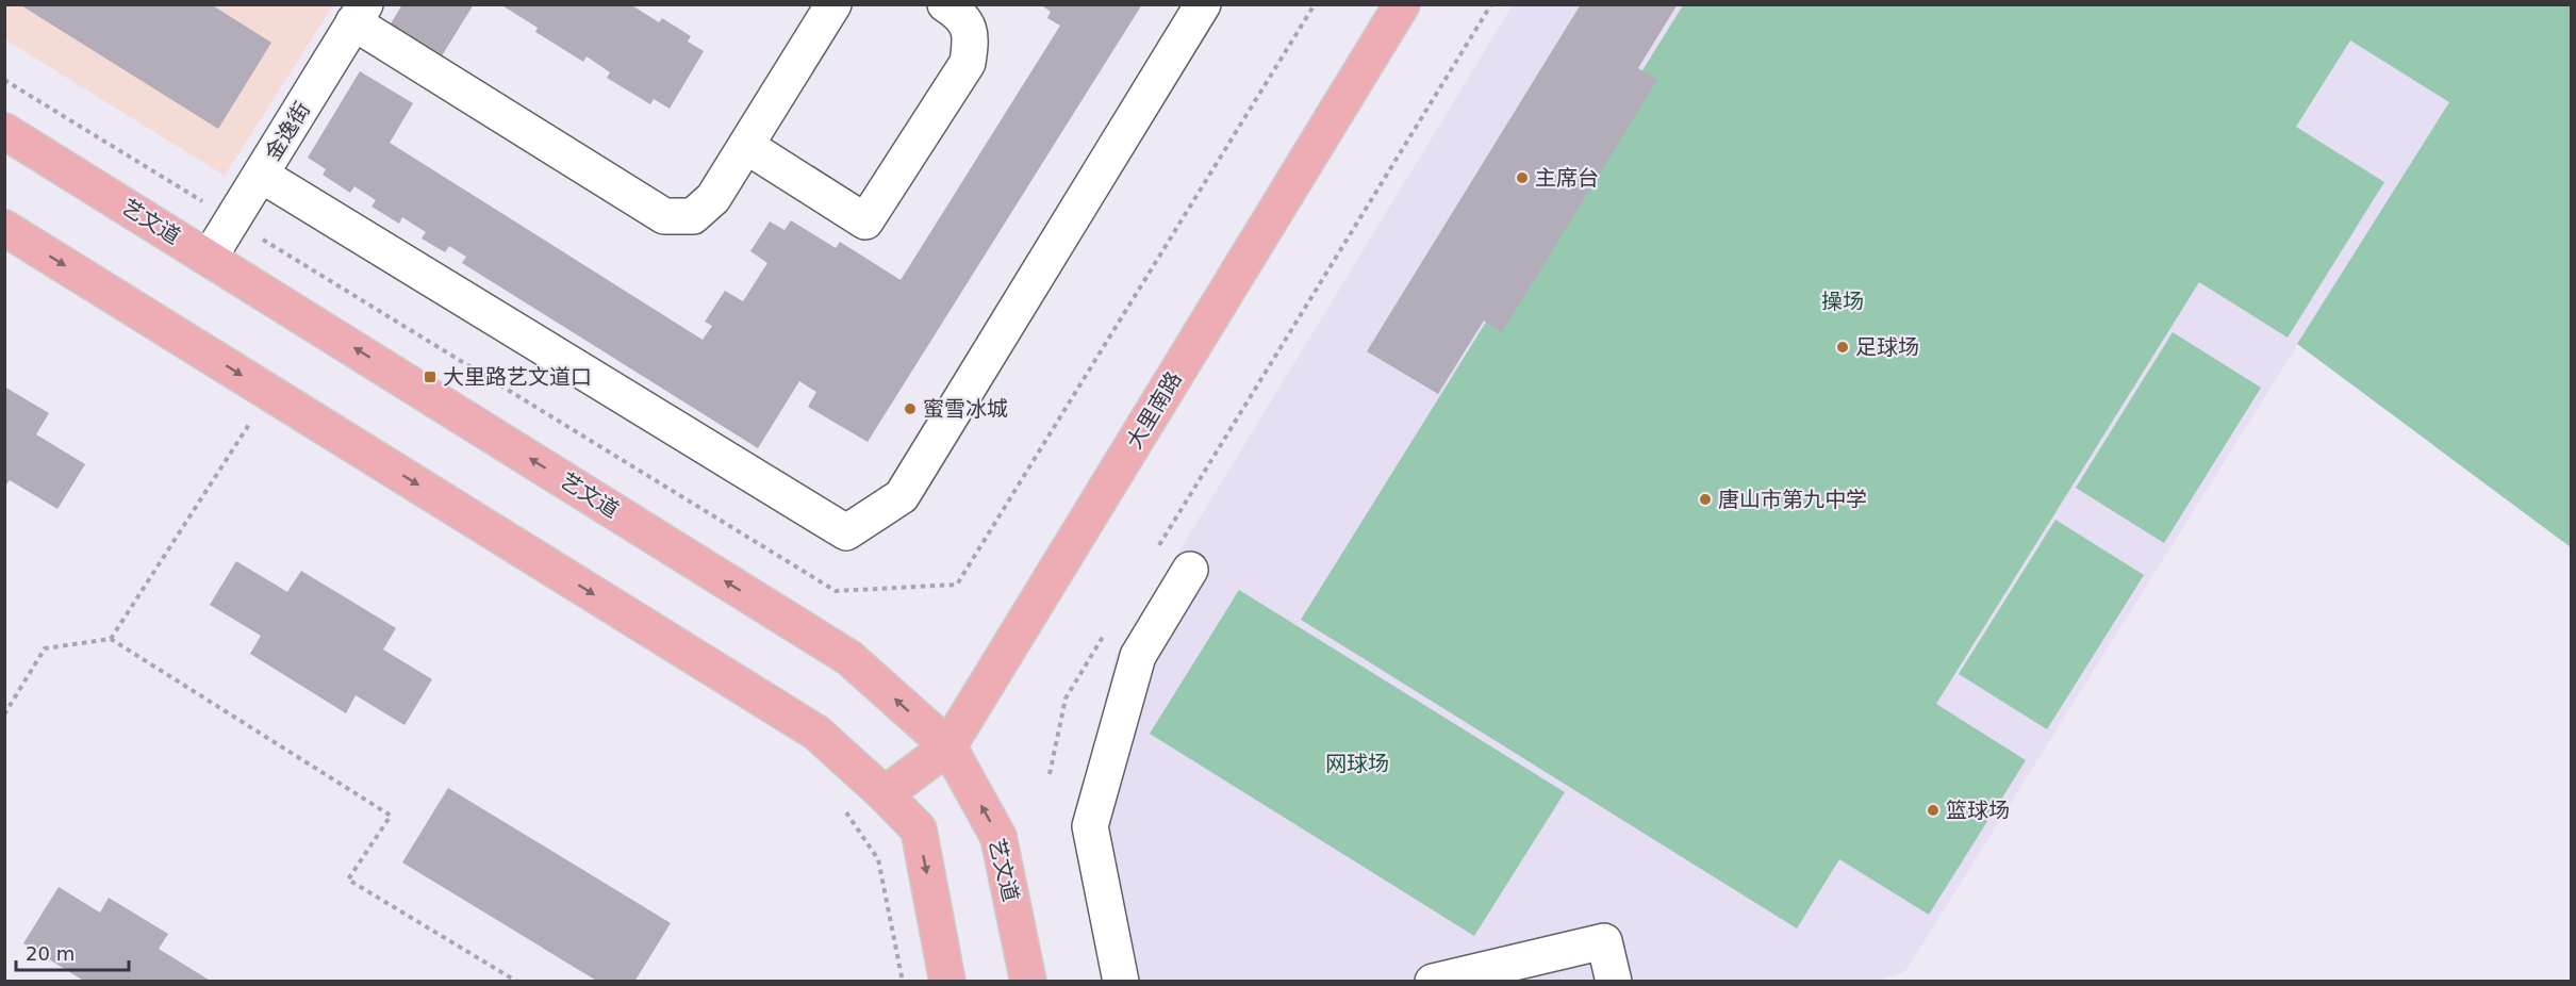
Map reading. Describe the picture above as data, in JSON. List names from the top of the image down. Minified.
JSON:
{"streets":{"main road":["艺文道","大里南路"],"street":["金逸街"]},"crossings":[["金逸街","艺文道"],["艺文道","大里南路"]],"parks":["操场","网球场"],"places":{"other":["主席台","足球场","蜜雪冰城","唐山市第九中学","篮球场"],"transit":["大里路艺文道口"]},"scale_bar":"20 m"}
